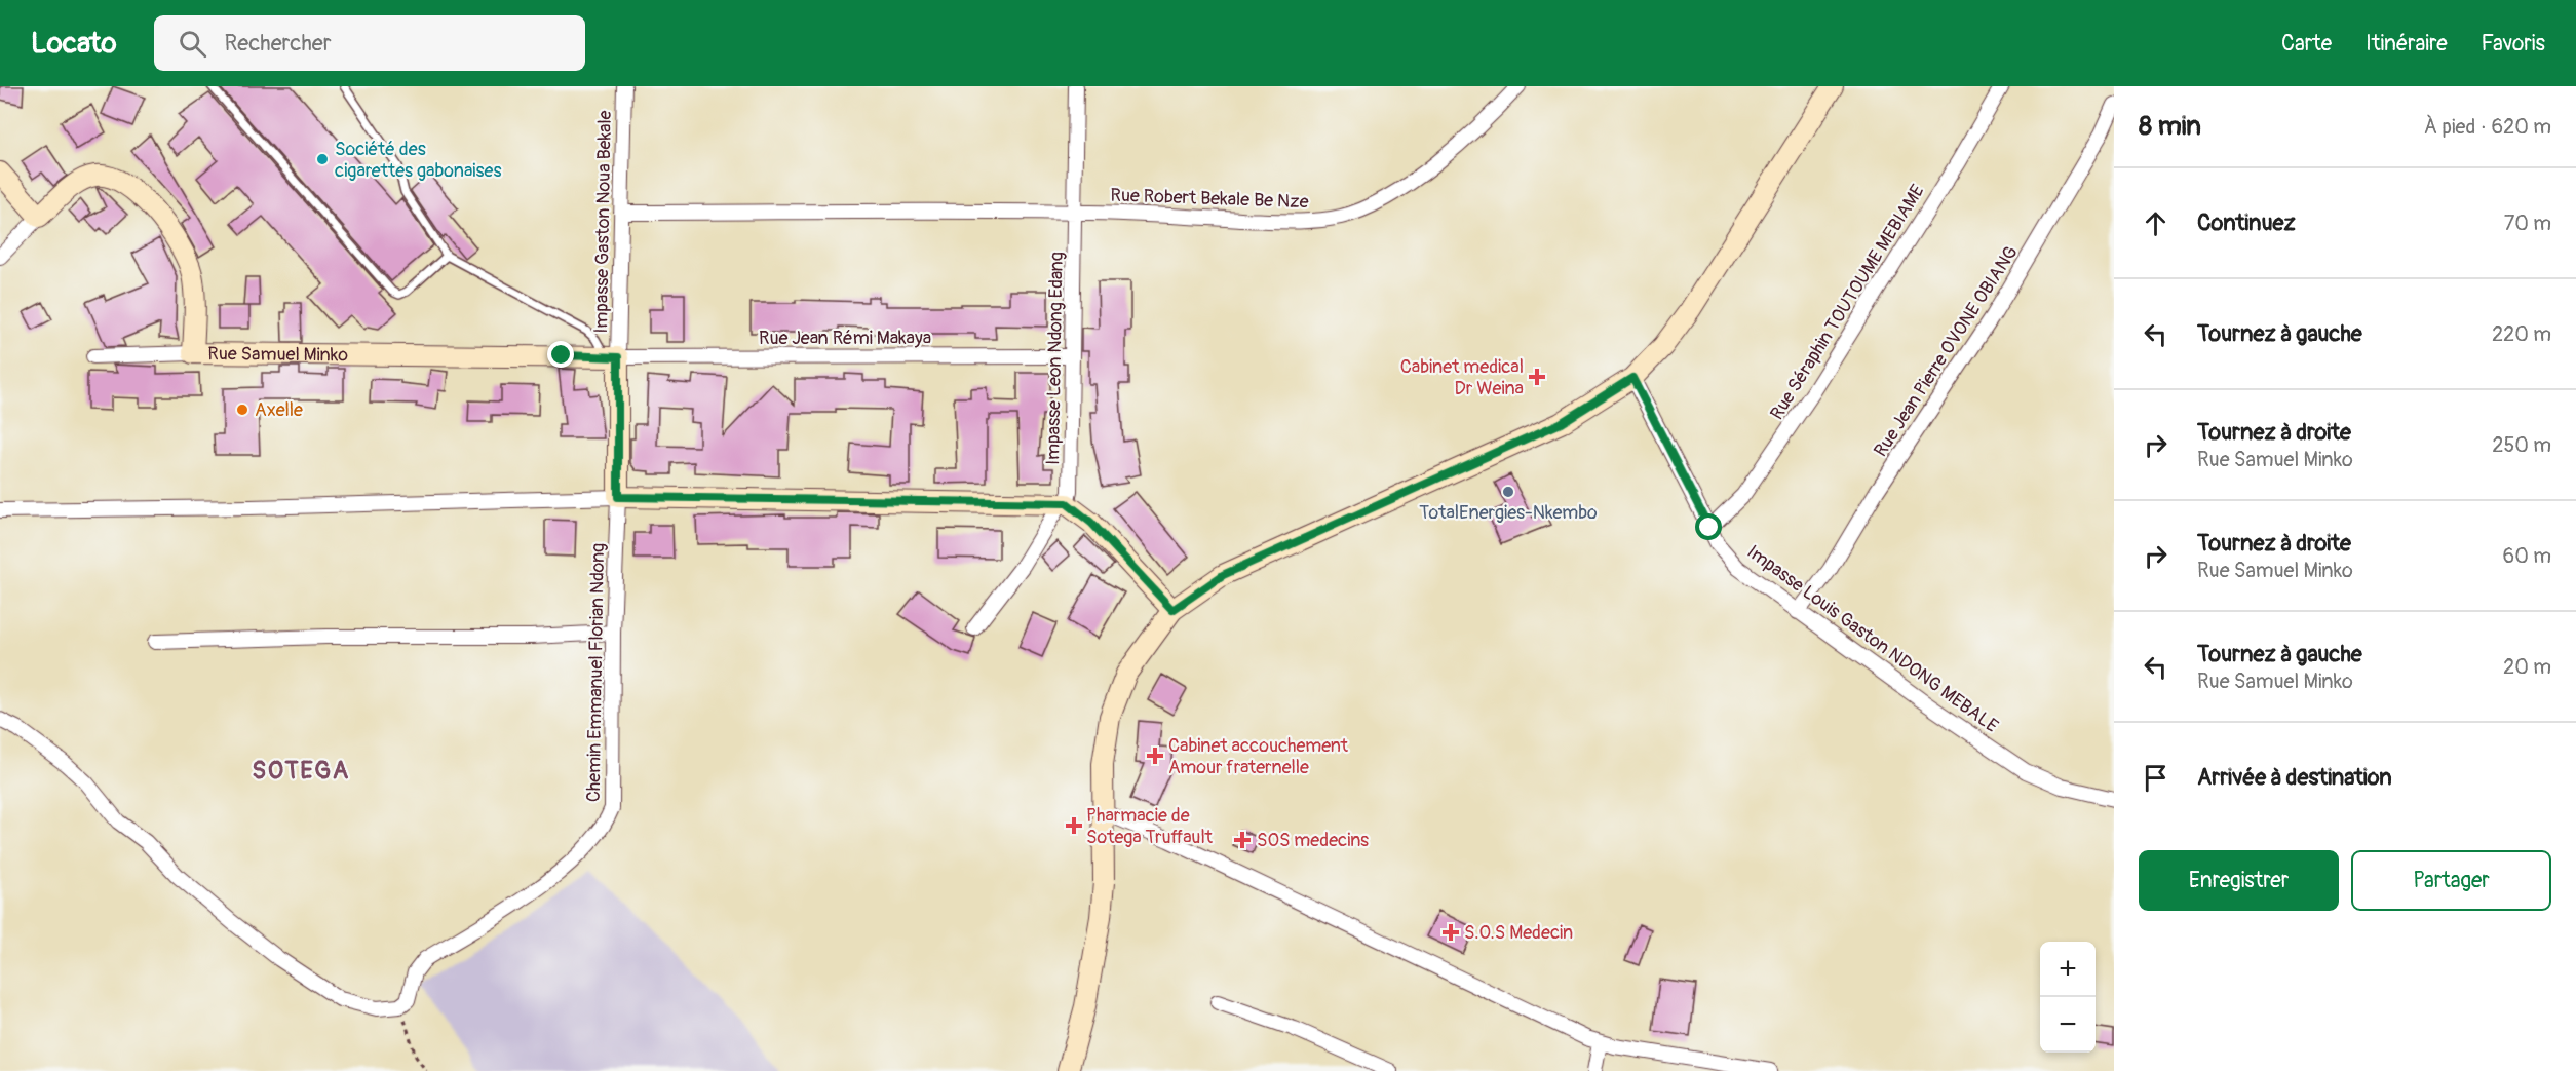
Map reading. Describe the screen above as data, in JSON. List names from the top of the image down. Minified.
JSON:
{"streets":{"street":["Rue Robert Bekale Be Nze","Impasse Gaston Noua Bekale","Rue Séraphin TOUTOUME MEBIAME","Rue Jean Rémi Makaya","Rue Jean Pierre OVONE OBIANG","Rue Samuel Minko","Impasse Leon Ndong Edang","Impasse Louis Gaston NDONG MEBALE","Chemin Emmanuel Florian Ndong"]},"crossings":[["Rue Robert Bekale Be Nze","Impasse Gaston Noua Bekale"],["Rue Robert Bekale Be Nze","Impasse Leon Ndong Edang"],["Impasse Gaston Noua Bekale","Rue Jean Rémi Makaya"],["Impasse Gaston Noua Bekale","Rue Samuel Minko"],["Rue Séraphin TOUTOUME MEBIAME","Impasse Louis Gaston NDONG MEBALE"],["Rue Jean Rémi Makaya","Rue Samuel Minko"],["Rue Jean Rémi Makaya","Impasse Leon Ndong Edang"],["Rue Jean Pierre OVONE OBIANG","Impasse Louis Gaston NDONG MEBALE"]],"districts":["SOTEGA"],"places":{"other":["Société des cigarettes gabonaises","Axelle","TotalEnergies-Nkembo"],"health":["Cabinet medical Dr Weina","Cabinet accouchement Amour fraternelle","Pharmacie de Sotega Truffault","SOS medecins","S.O.S Medecin"]},"page":{"header":"Locato","search":"Rechercher","nav":["Carte","Itinéraire","Favoris"],"heading":["8 min","À pied · 620 m"],"list":[["Continuez","70 m"],["Tournez à gauche","220 m"],["Tournez à droite","Rue Samuel Minko","250 m"],["Tournez à droite","Rue Samuel Minko","60 m"],["Tournez à gauche","Rue Samuel Minko","20 m"],"Arrivée à destination"],"buttons":["Enregistrer","Partager"],"map_buttons":["+","−"]}}
